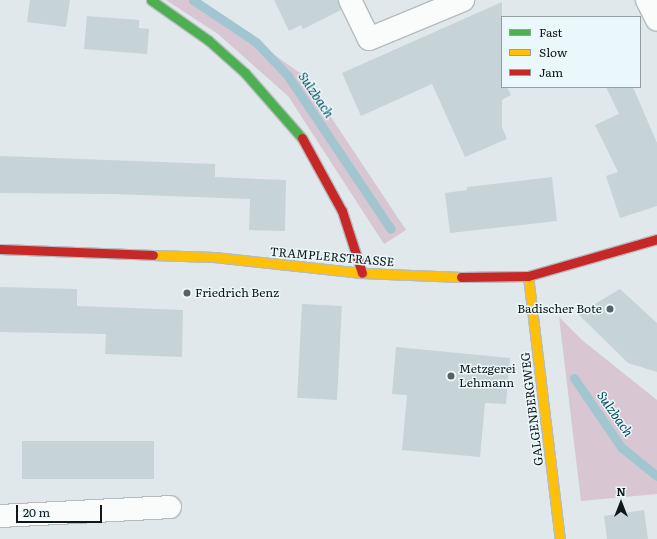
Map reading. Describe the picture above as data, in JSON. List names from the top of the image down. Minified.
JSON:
{"streets":{"street":["TRAMPLERSTRASSE","GALGENBERGWEG"]},"crossings":[["TRAMPLERSTRASSE","GALGENBERGWEG"]],"water":["Sulzbach"],"places":["Friedrich Benz","Badischer Bote","Metzgerei Lehmann"],"legend":["Fast","Slow","Jam"],"scale_bar":"20 m","north":"top"}
